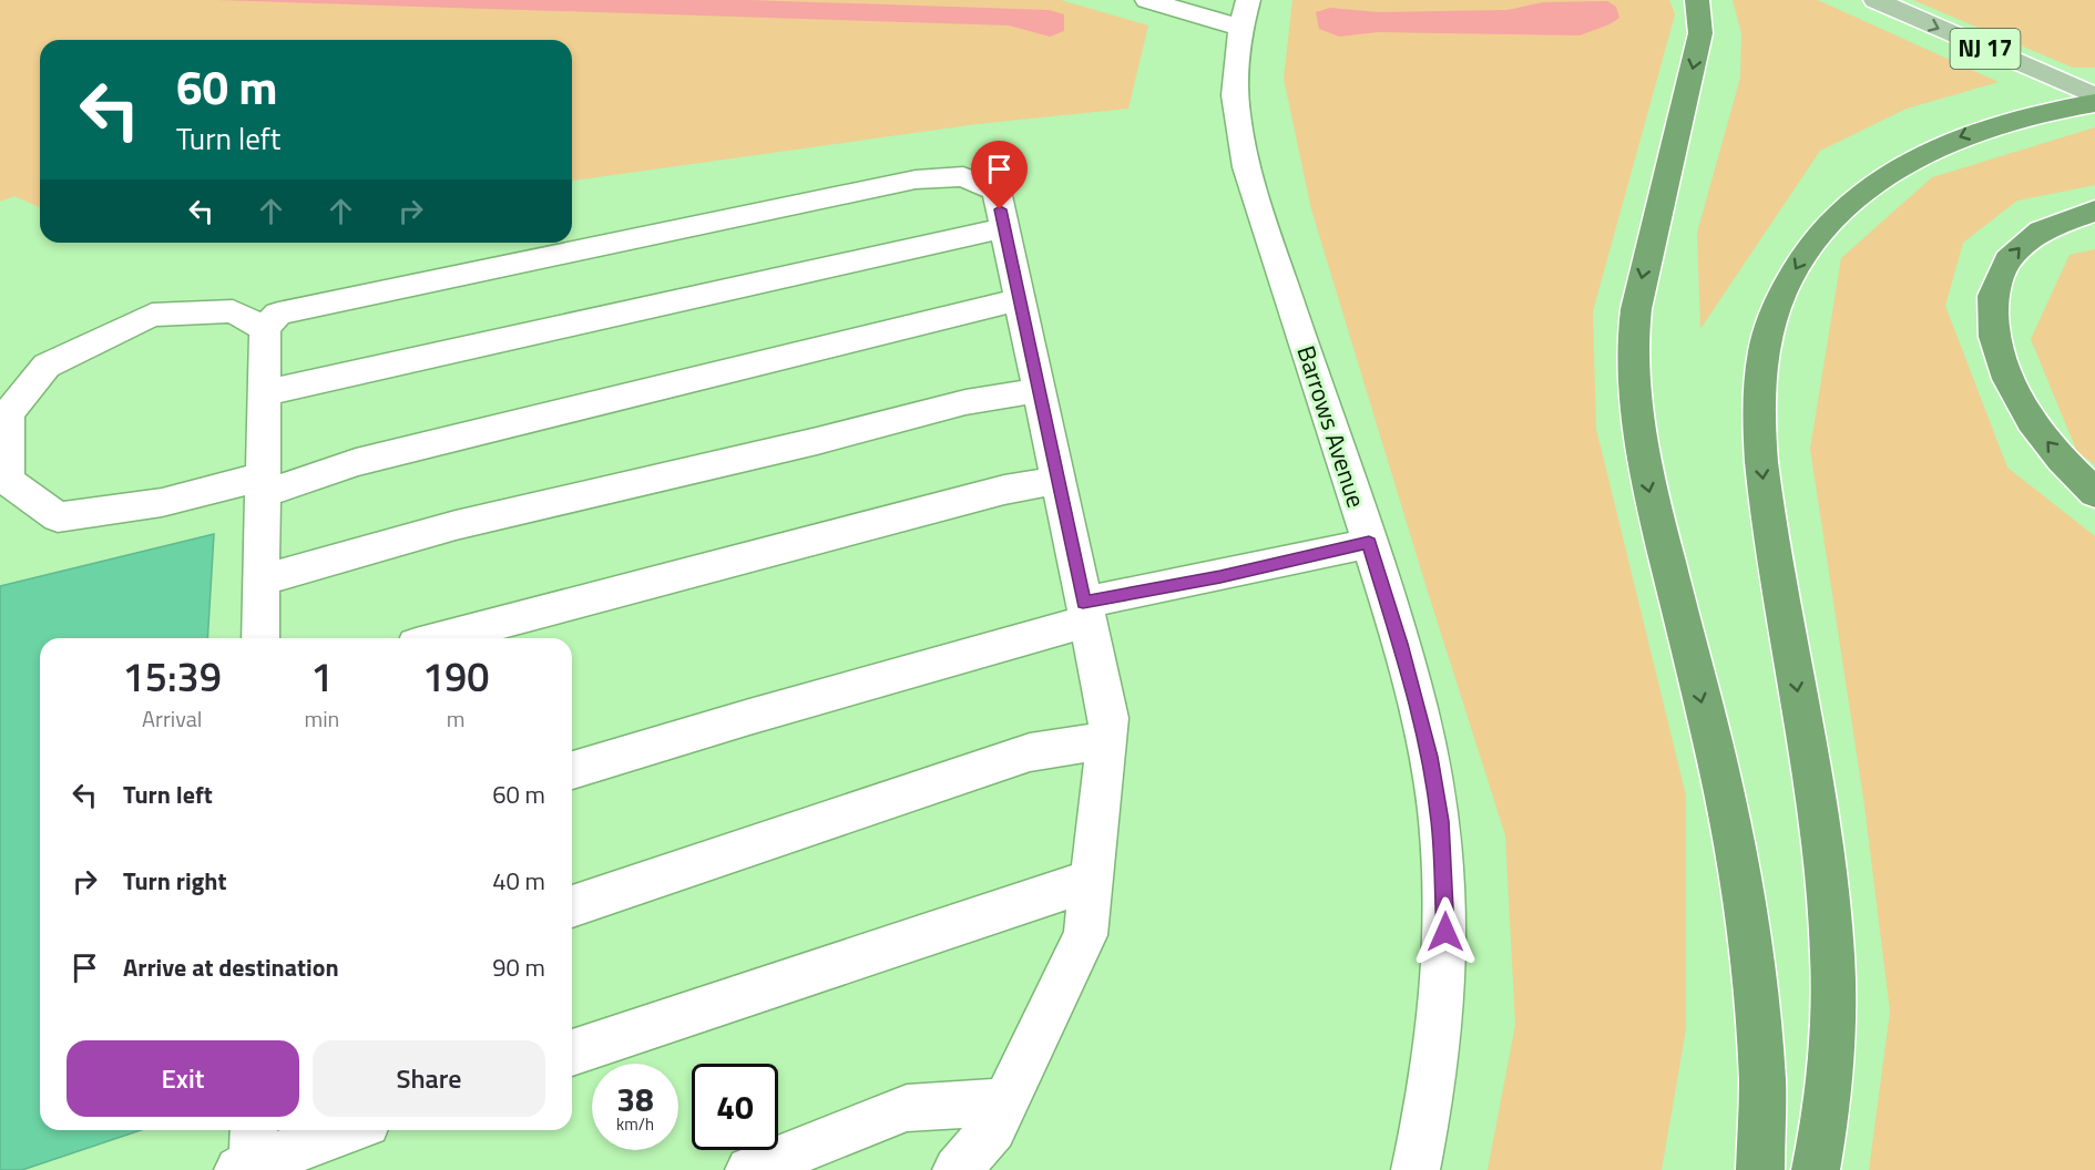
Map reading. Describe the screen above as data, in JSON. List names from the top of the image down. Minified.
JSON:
{"streets":{"main road":["NJ 17"],"street":["Barrows Avenue"]},"page":{"turn":["60 m","Turn left"],"eta":["15:39","Arrival","1","min","190","m"],"list":[{"name":"Turn left","value":"60 m"},{"name":"Turn right","value":"40 m"},{"name":"Arrive at destination","value":"90 m"}],"buttons":["Exit","Share"],"speed":"38 km/h","limit":"40"}}
